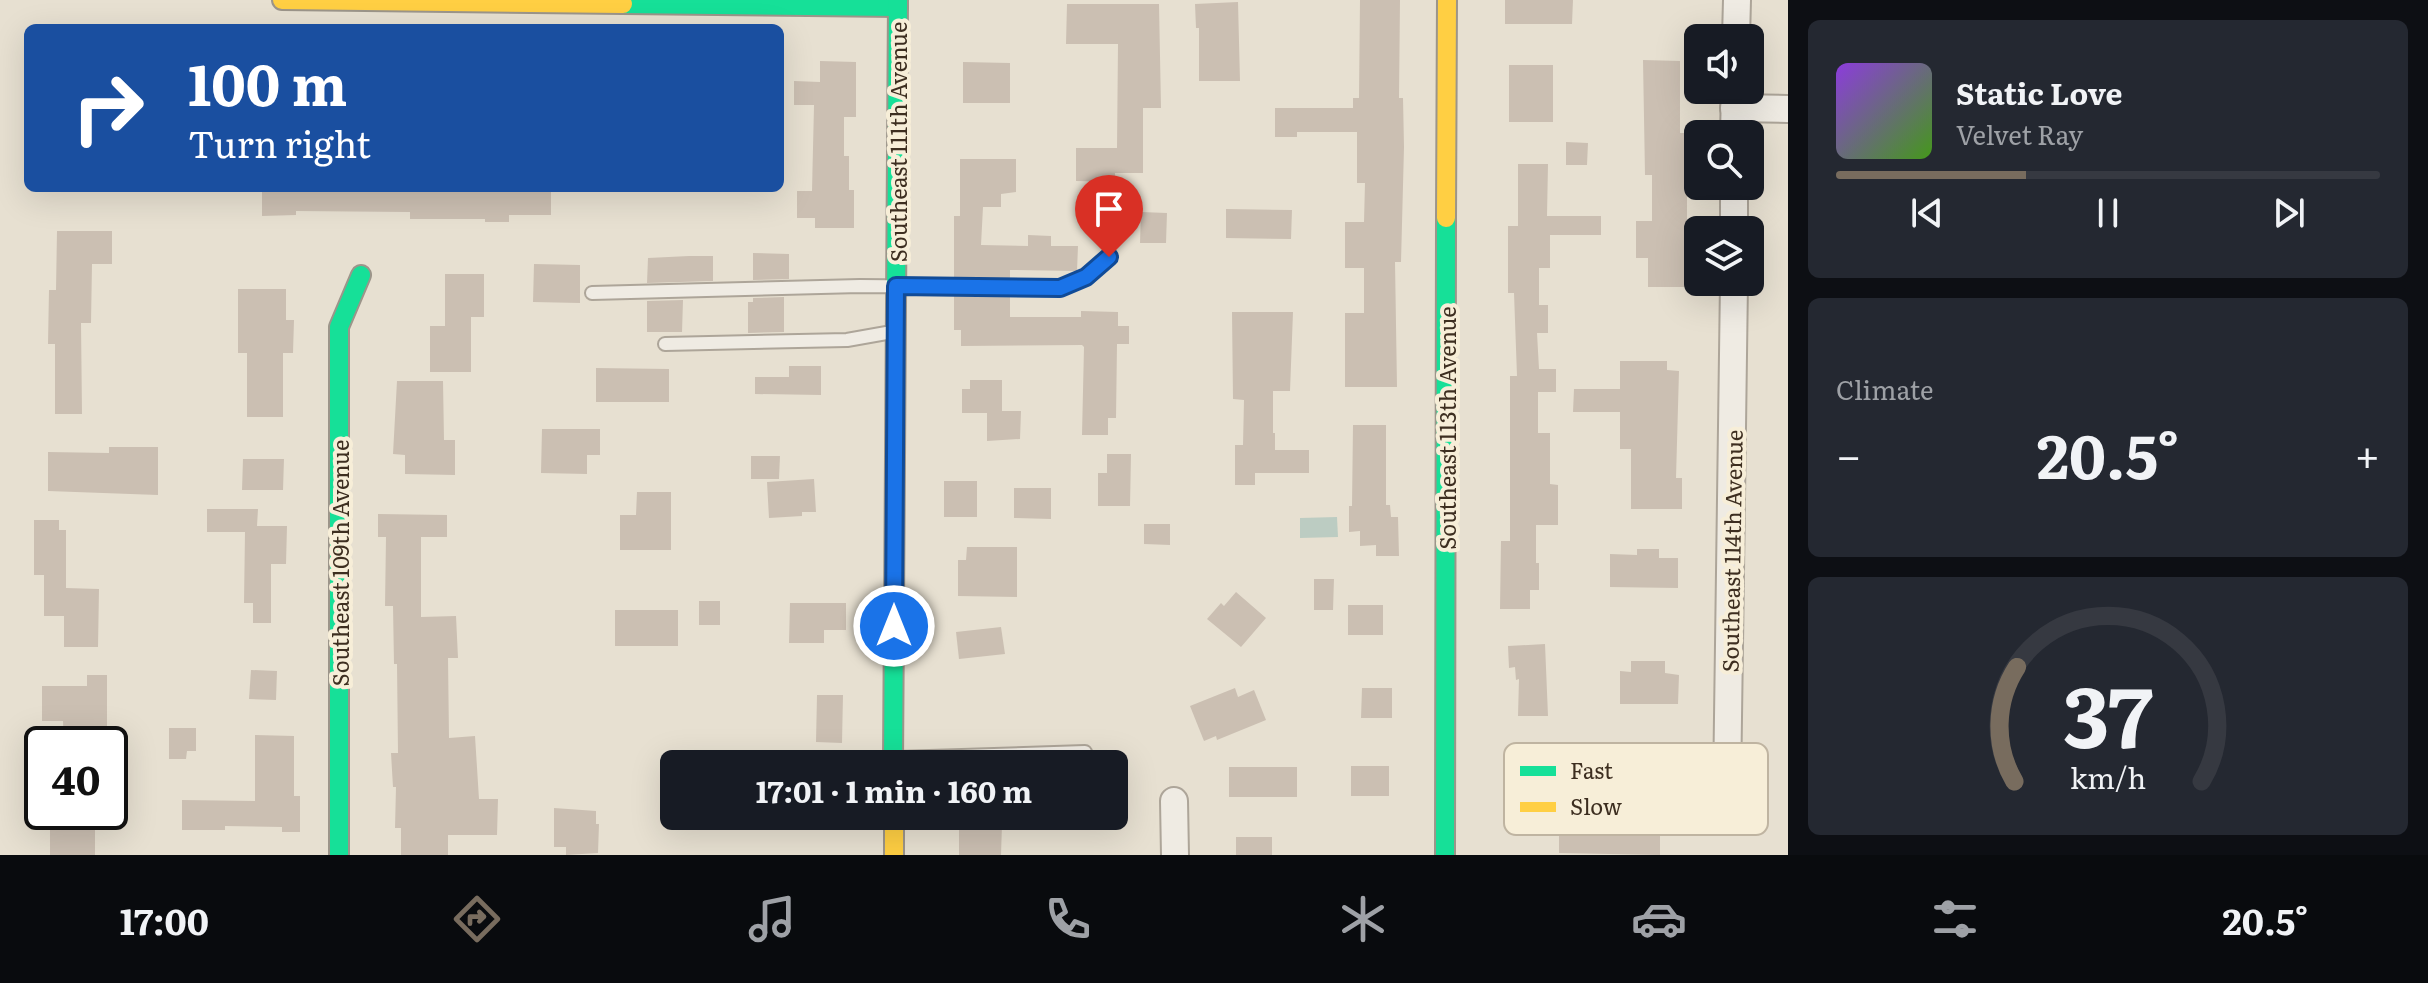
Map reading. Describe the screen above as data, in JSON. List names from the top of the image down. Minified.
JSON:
{"streets":{"street":["Southeast 111th Avenue","Southeast 113th Avenue","Southeast 114th Avenue","Southeast 109th Avenue"]},"legend":["Fast","Slow"],"page":{"turn":["100 m","Turn right"],"song":["Static Love","Velvet Ray"],"tile":"Climate","heat":["−","20.5°","+"],"limit":"40","trip":"17:01 · 1 min · 160 m","tabs":["17:00","20.5°"],"gauge":["37","km/h"]}}
